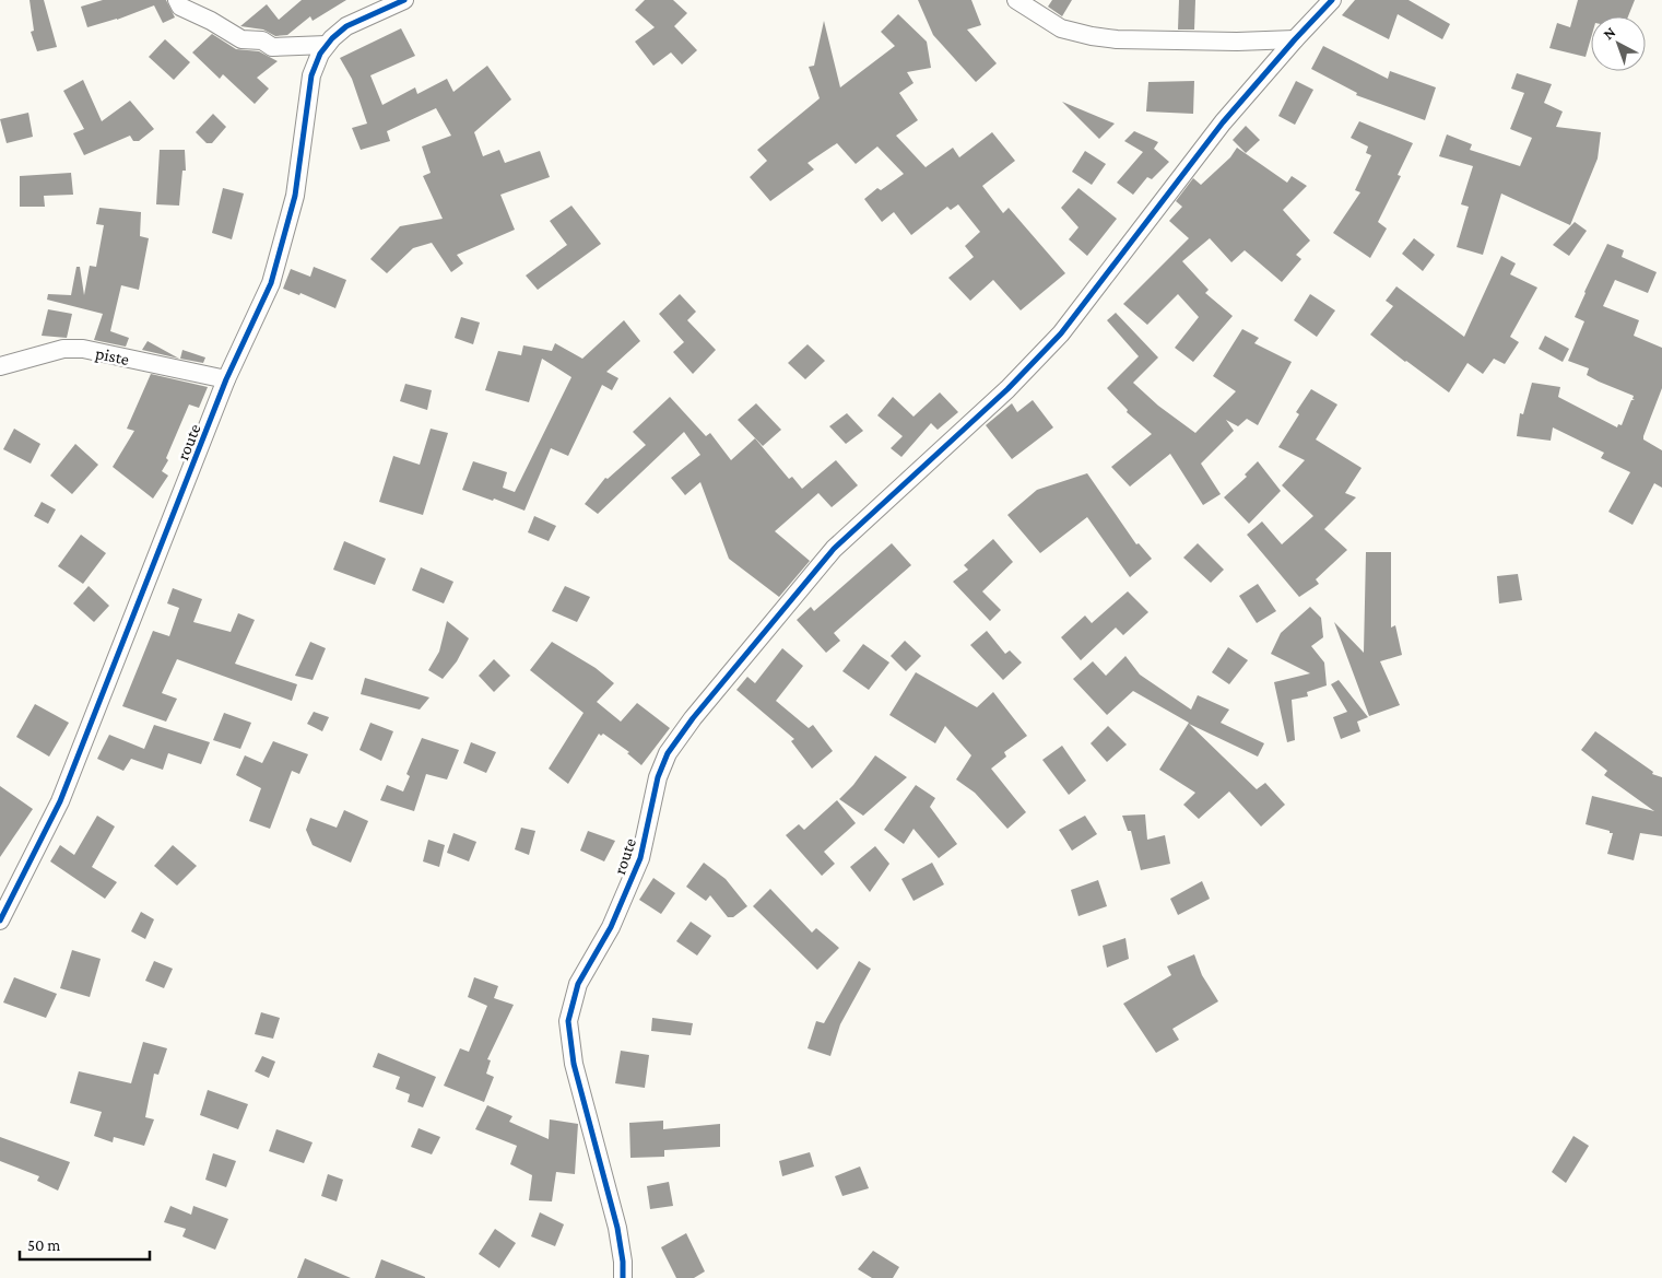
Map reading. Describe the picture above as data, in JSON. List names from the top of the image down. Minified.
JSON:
{"streets":{"street":["piste","route"]},"crossings":[["piste","route"]],"scale_bar":"50 m","north":"top left"}
